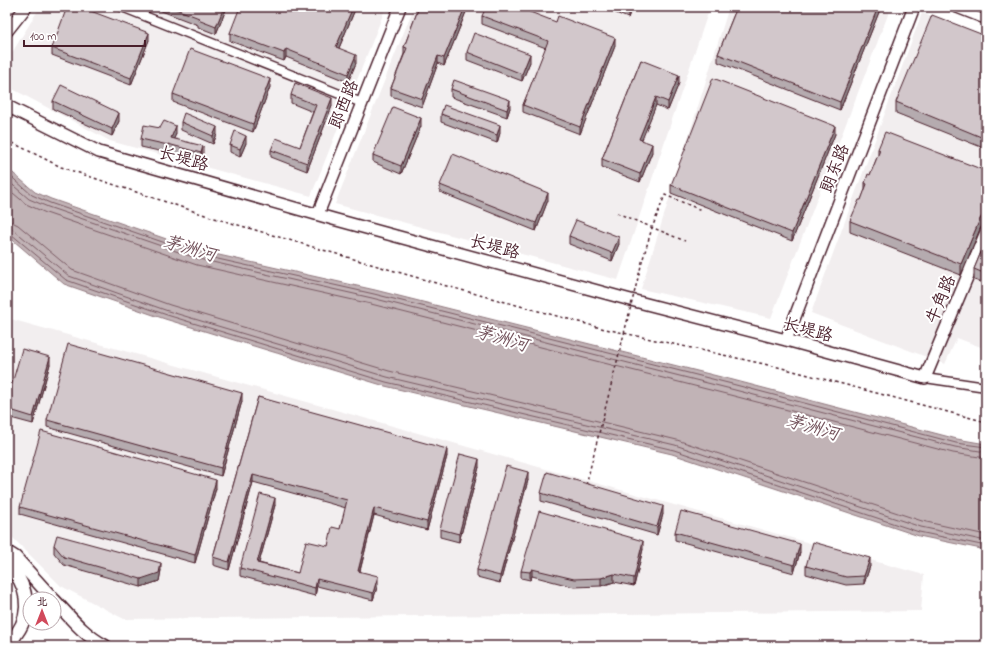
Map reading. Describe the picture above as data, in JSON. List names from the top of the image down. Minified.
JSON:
{"streets":{"street":["郎西路","长堤路","朗东路","牛角路"]},"crossings":[["郎西路","长堤路"],["长堤路","朗东路"],["长堤路","牛角路"]],"water":["茅洲河"],"scale_bar":"100 m","north":"top"}
